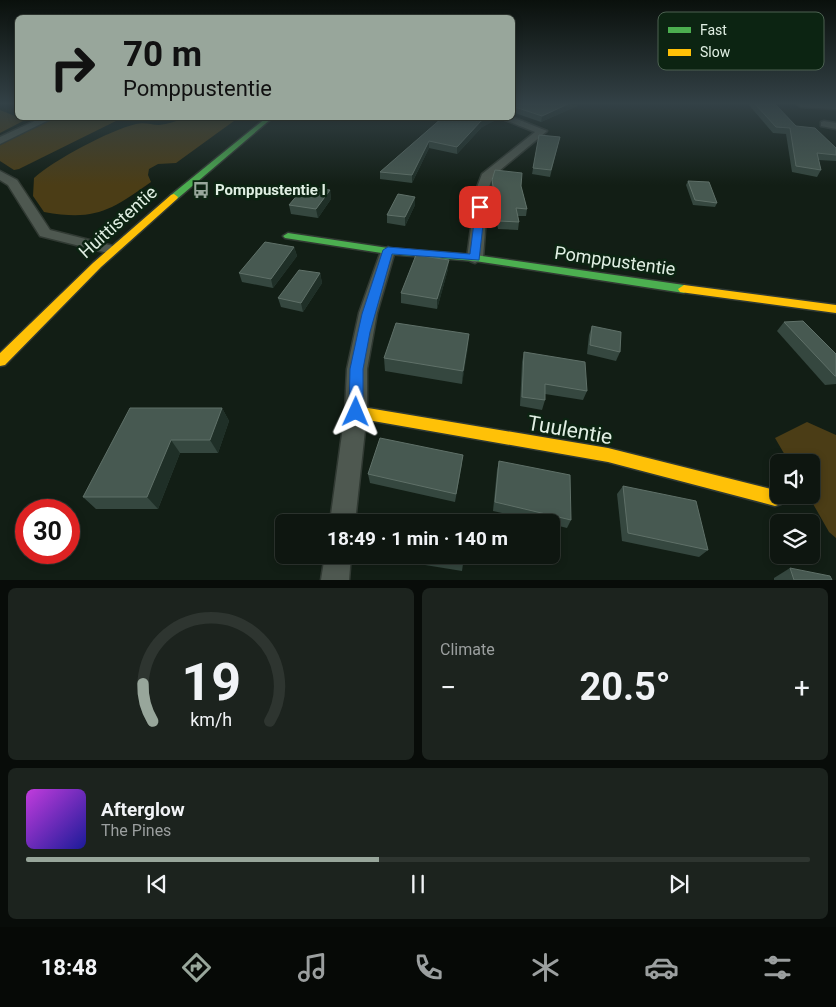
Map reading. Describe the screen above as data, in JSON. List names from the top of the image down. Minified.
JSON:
{"streets":{"main road":["Huittistentie","Pomppustentie","Tuulentie"]},"places":{"bus stop":["Pomppustentie I"]},"legend":["Fast","Slow"],"page":{"turn":["70 m","Pomppustentie"],"limit":"30","trip":"18:49 · 1 min · 140 m","tile":"Climate","heat":["−","20.5°","+"],"song":["Afterglow","The Pines"],"tabs":"18:48","gauge":["19","km/h"]}}
